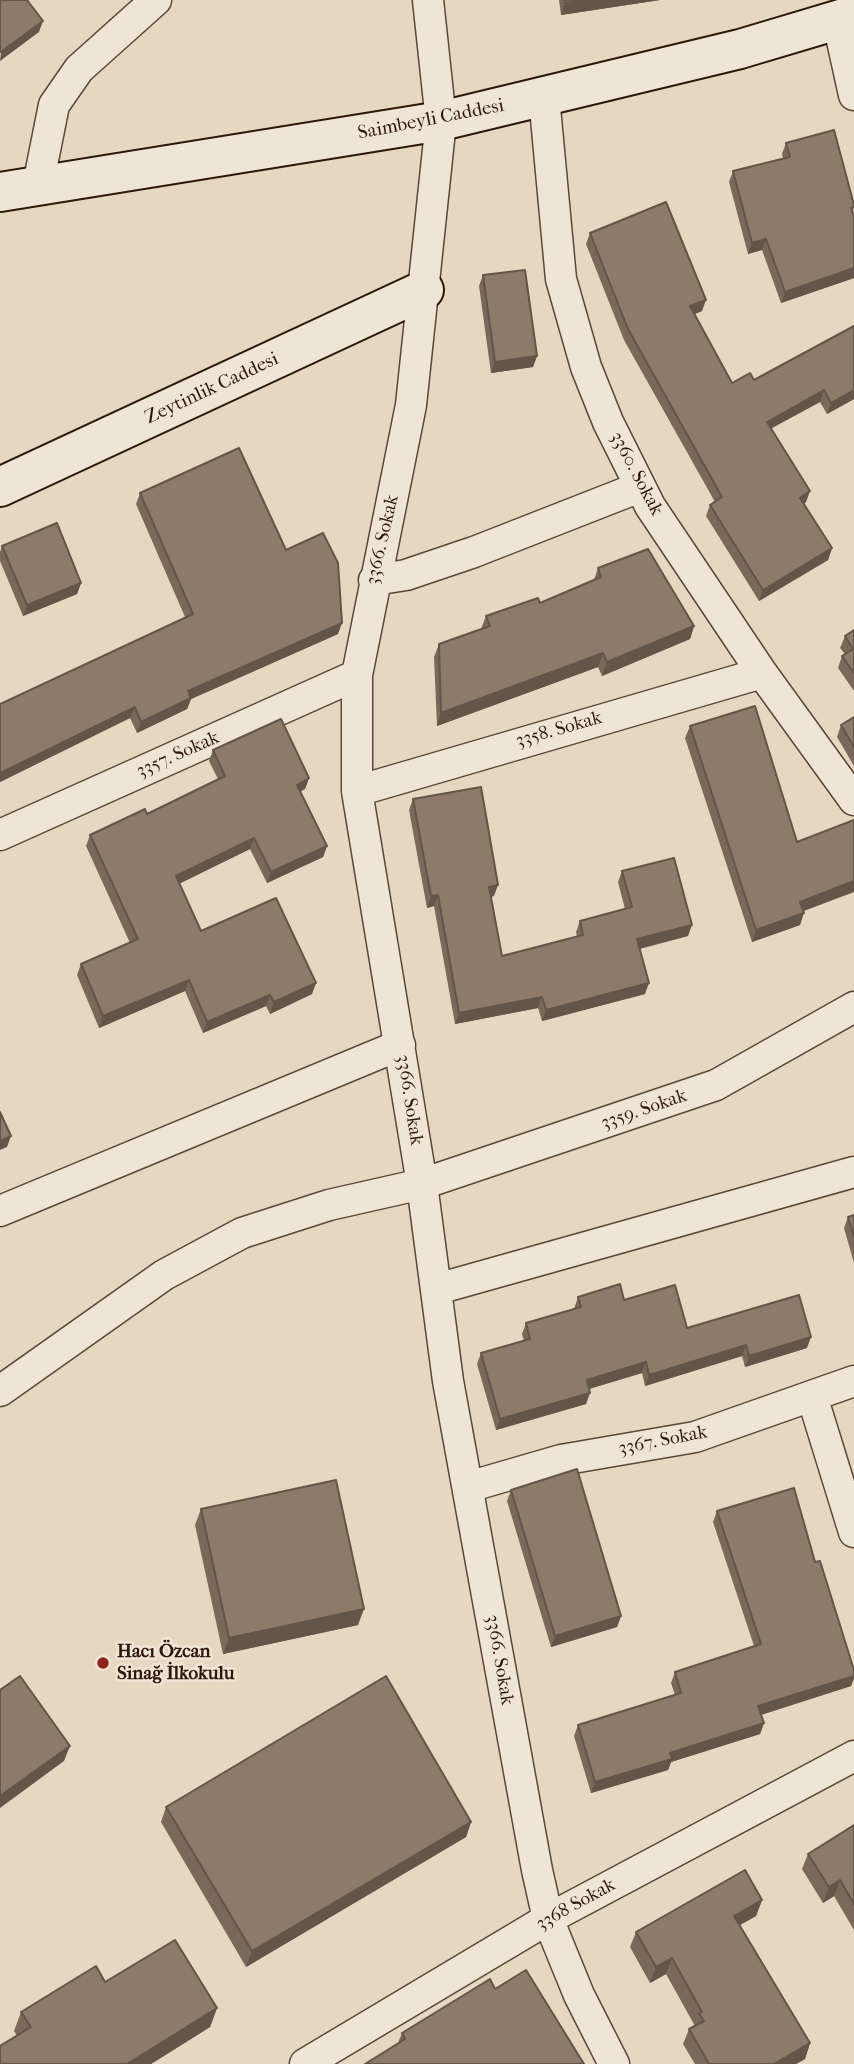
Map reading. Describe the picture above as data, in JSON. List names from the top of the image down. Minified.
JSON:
{"streets":{"main road":["Saimbeyli Caddesi","Zeytinlik Caddesi"],"street":["3360. Sokak","3366. Sokak","3358. Sokak","3357. Sokak","3359. Sokak","3367. Sokak","3368 Sokak"]},"crossings":[["Saimbeyli Caddesi","3360. Sokak"],["Saimbeyli Caddesi","3366. Sokak"],["Zeytinlik Caddesi","3366. Sokak"],["3360. Sokak","3358. Sokak"],["3366. Sokak","3358. Sokak"],["3366. Sokak","3357. Sokak"],["3366. Sokak","3359. Sokak"],["3366. Sokak","3367. Sokak"],["3366. Sokak","3368 Sokak"]],"places":["Hacı Özcan Sinağ İlkokulu"]}
